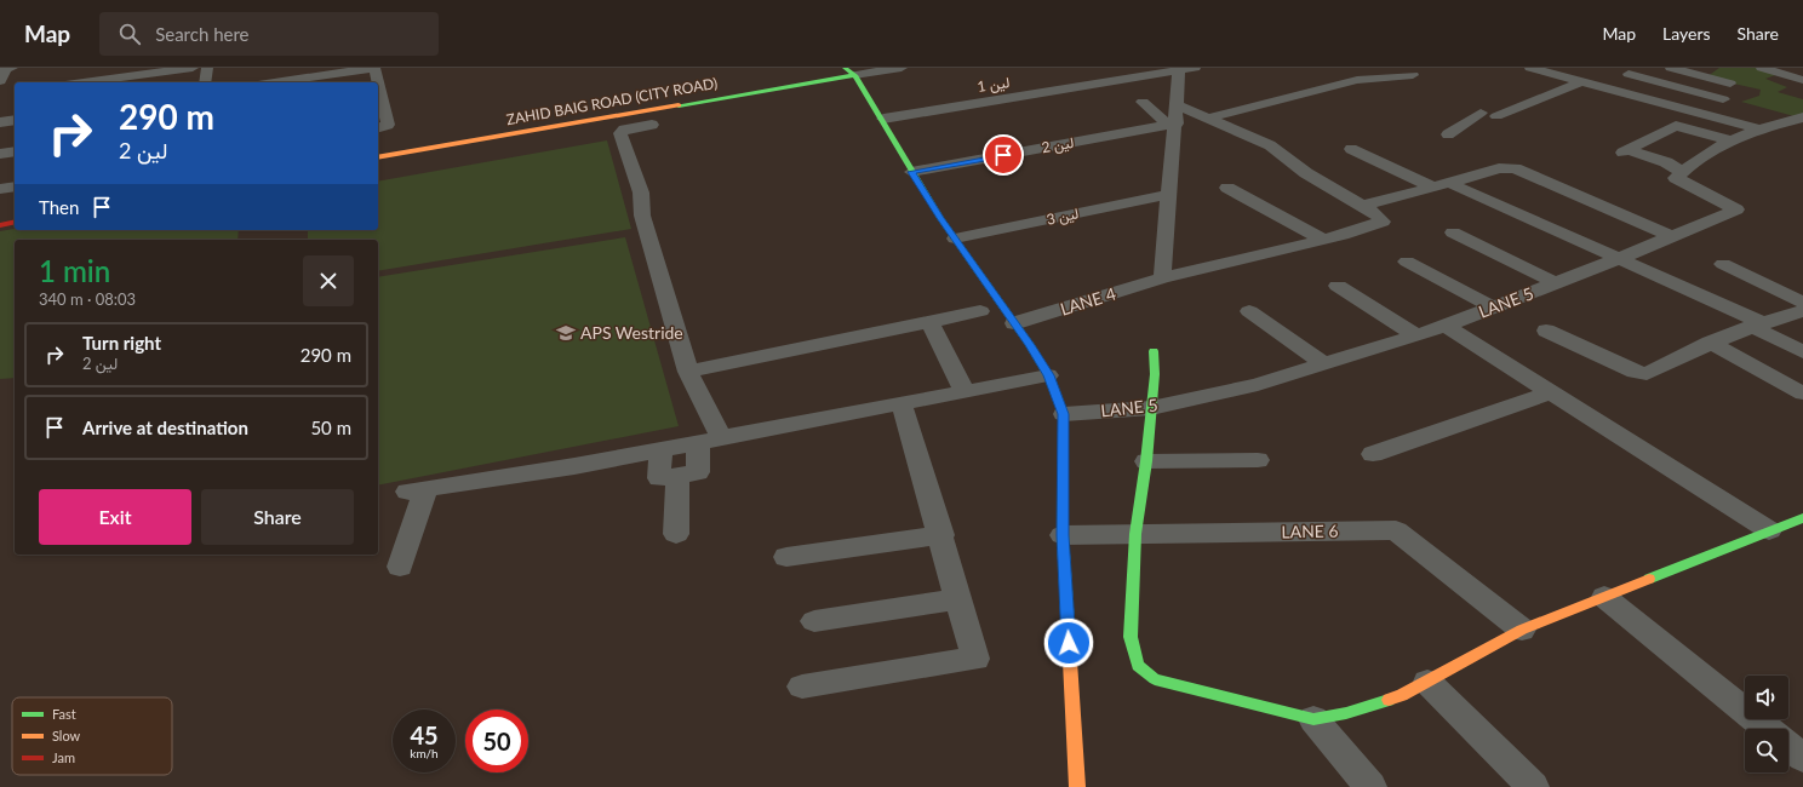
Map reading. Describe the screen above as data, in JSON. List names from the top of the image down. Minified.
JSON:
{"streets":{"main road":["ZAHID BAIG ROAD (CITY ROAD)"],"street":["لین 1","لین 2","لین 3","LANE 4","LANE 5","LANE 6"]},"places":{"school or university":["APS Westride"]},"legend":["Fast","Slow","Jam"],"page":{"header":"Map","search":"Search here","nav":["Map","Layers","Share"],"turn":["290 m","لین 2"],"then":"Then","heading":["1 min","340 m · 08:03"],"list":[{"name":"Turn right","note":"لین 2","value":"290 m"},{"name":"Arrive at destination","value":"50 m"}],"buttons":["Exit","Share"],"speed":"45 km/h","limit":"50"}}
